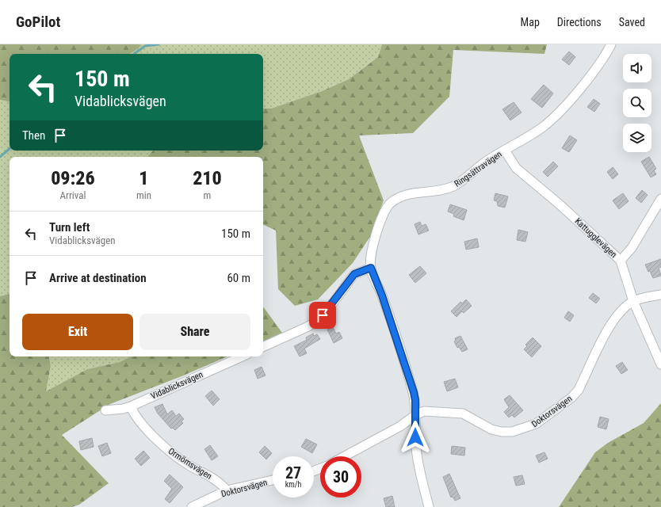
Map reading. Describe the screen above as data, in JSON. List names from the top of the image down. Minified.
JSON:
{"streets":{"street":["Ringsättravägen","Kattugglevägen","Vidablicksvägen","Doktorsvägen","Ormömsvägen"]},"crossings":[["Ringsättravägen","Kattugglevägen"],["Ringsättravägen","Doktorsvägen"],["Kattugglevägen","Doktorsvägen"],["Vidablicksvägen","Ormömsvägen"],["Doktorsvägen","Ormömsvägen"]],"page":{"header":"GoPilot","nav":["Map","Directions","Saved"],"turn":["150 m","Vidablicksvägen"],"then":"Then","eta":["09:26","Arrival","1","min","210","m"],"list":[{"name":"Turn left","note":"Vidablicksvägen","value":"150 m"},{"name":"Arrive at destination","value":"60 m"}],"buttons":["Exit","Share"],"speed":"27 km/h","limit":"30"}}
